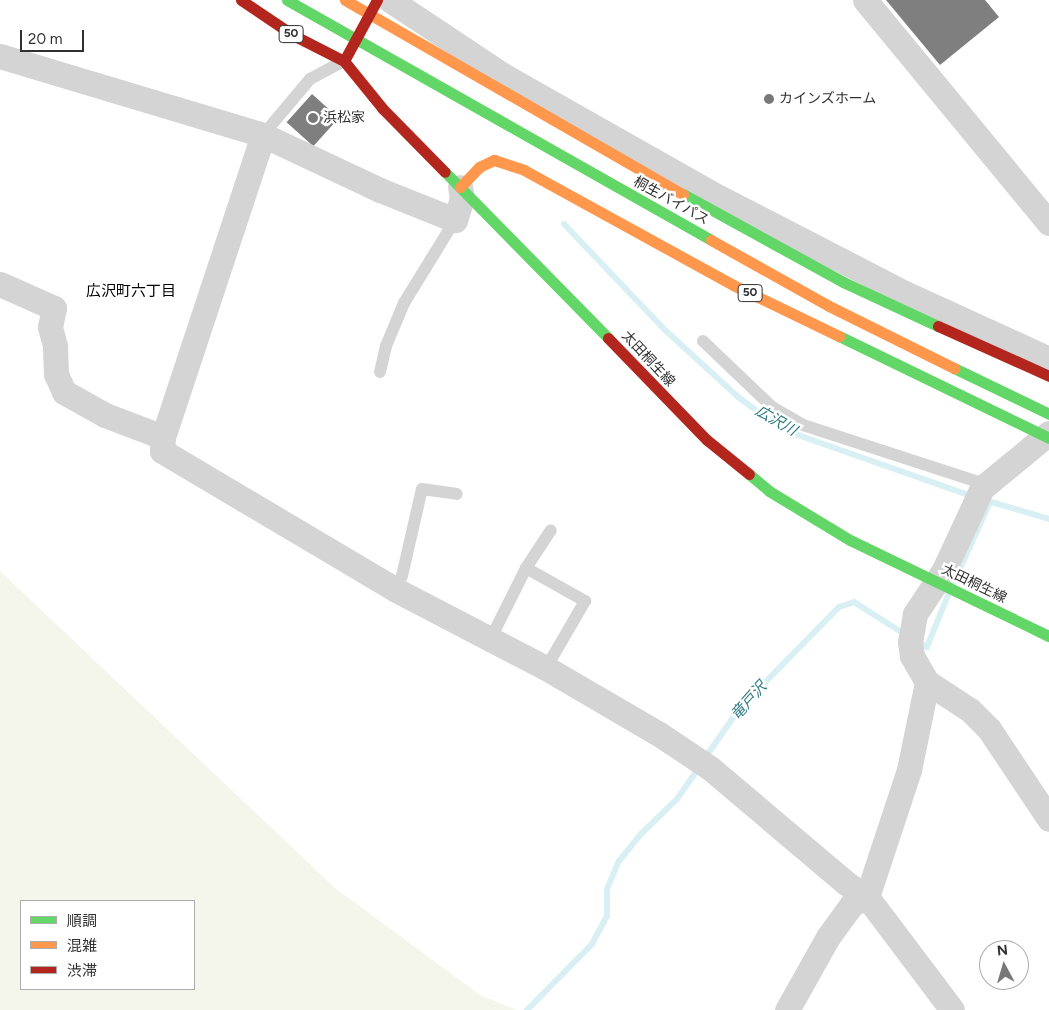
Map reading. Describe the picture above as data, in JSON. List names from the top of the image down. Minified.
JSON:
{"streets":{"main road":["50","桐生バイパス","太田桐生線"]},"crossings":[["50","桐生バイパス"],["50","太田桐生線"]],"districts":["広沢町六丁目"],"water":["広沢川","竜戸沢"],"places":["カインズホーム","浜松家"],"legend":["順調","混雑","渋滞"],"scale_bar":"20 m","north":"top"}
